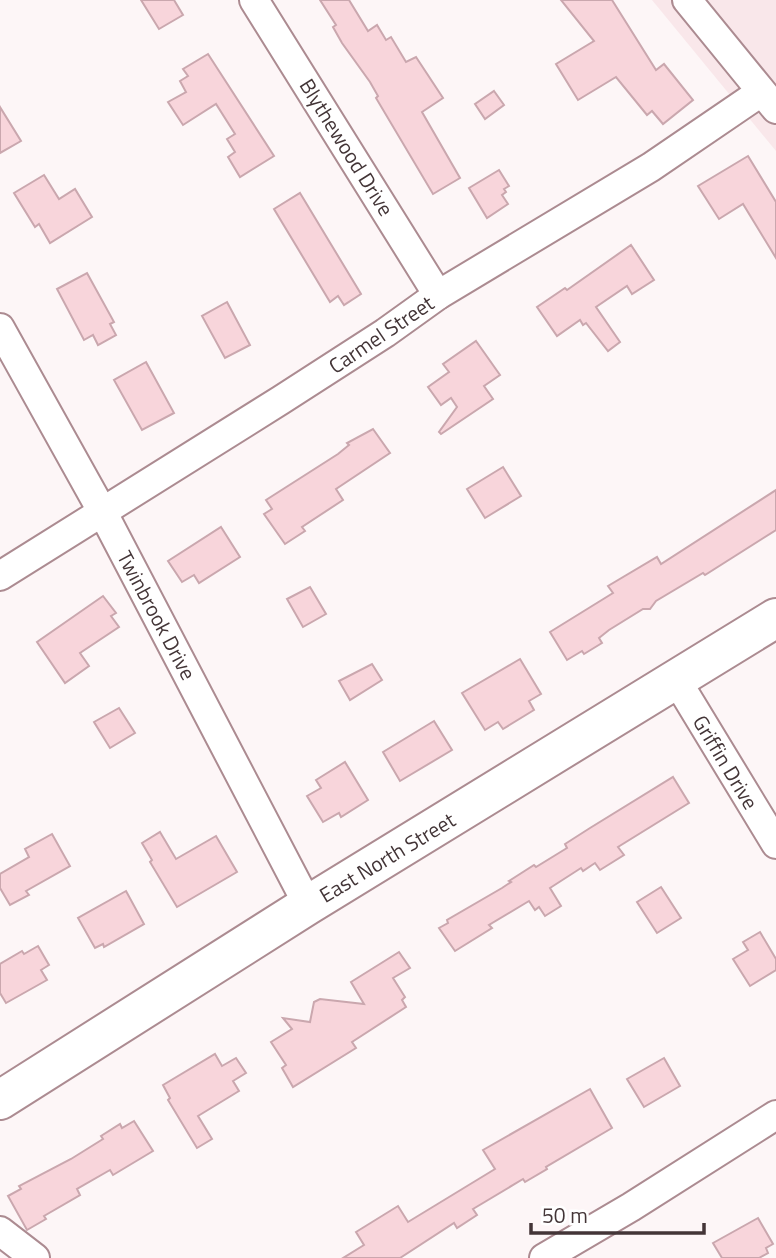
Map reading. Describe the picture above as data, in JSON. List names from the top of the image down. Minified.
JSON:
{"streets":{"main road":["East North Street"],"street":["Blythewood Drive","Carmel Street","Twinbrook Drive","Griffin Drive"]},"crossings":[["Blythewood Drive","Carmel Street"],["Carmel Street","Twinbrook Drive"],["Twinbrook Drive","East North Street"],["Griffin Drive","East North Street"]],"scale_bar":"50 m"}
